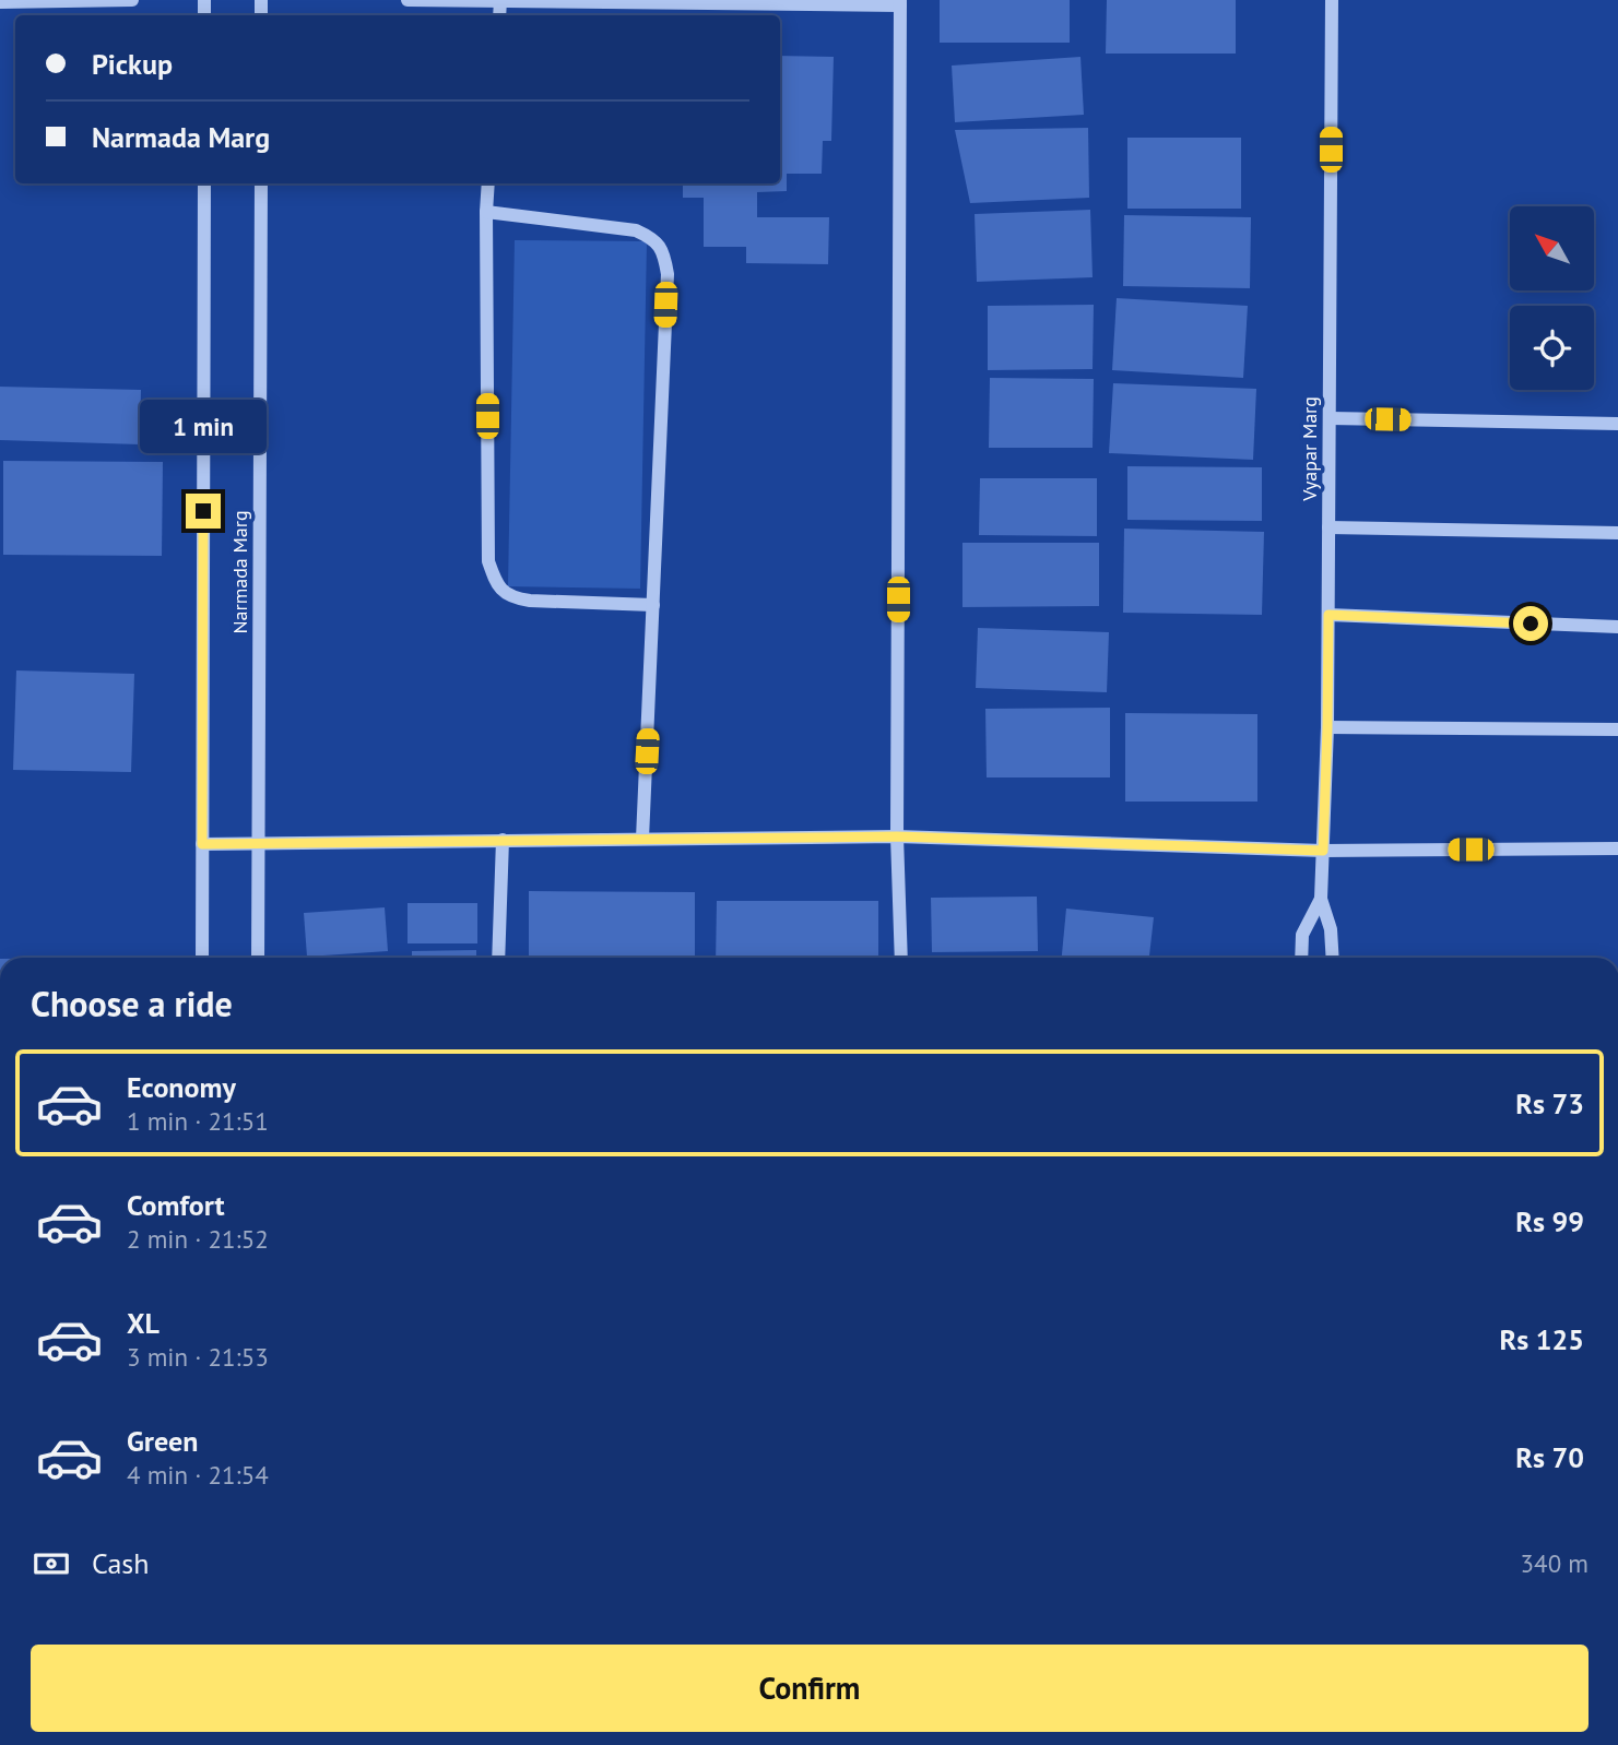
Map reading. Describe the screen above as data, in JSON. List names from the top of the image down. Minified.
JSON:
{"streets":{"street":["Vyapar Marg","Narmada Marg"]},"north":"top left","page":{"banner":["Pickup","Narmada Marg"],"bubble":"1 min","heading":"Choose a ride","list":[{"name":"Economy","note":"1 min · 21:51","value":"Rs 73"},{"name":"Comfort","note":"2 min · 21:52","value":"Rs 99"},{"name":"XL","note":"3 min · 21:53","value":"Rs 125"},{"name":"Green","note":"4 min · 21:54","value":"Rs 70"}],"pay":["Cash","340 m"],"buttons":"Confirm"}}
